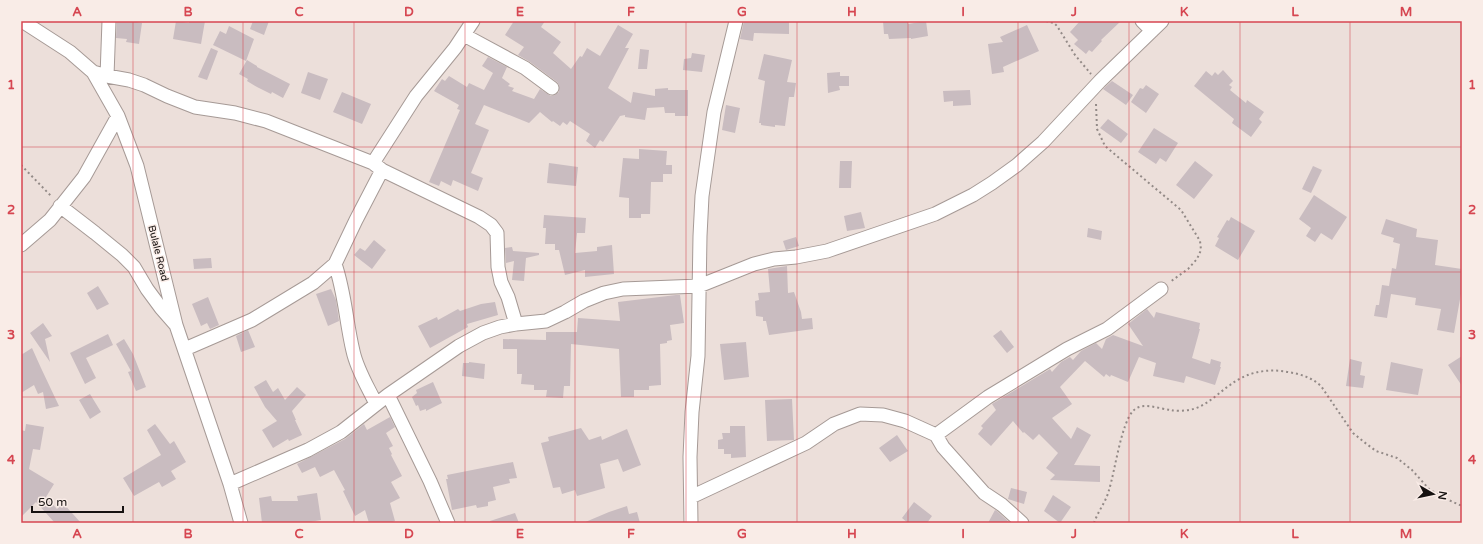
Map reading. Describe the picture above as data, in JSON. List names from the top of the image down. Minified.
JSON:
{"streets":{"street":["Bulale Road"]},"scale_bar":"50 m","north":"right","grid":{"columns":["A","B","C","D","E","F","G","H","I","J","K","L","M"],"rows":["1","2","3","4"]}}
